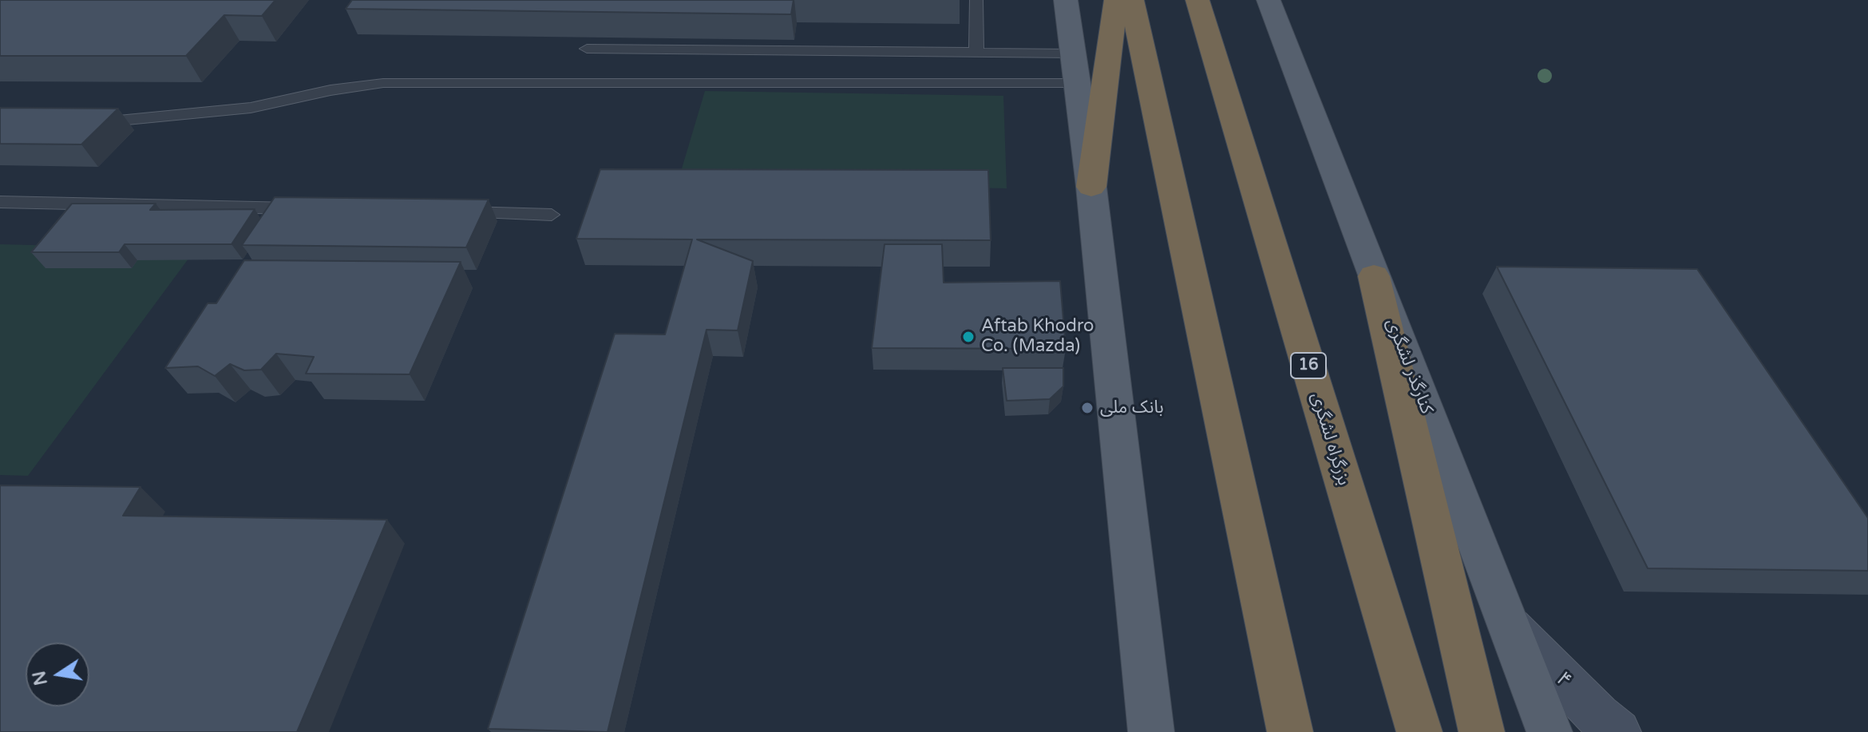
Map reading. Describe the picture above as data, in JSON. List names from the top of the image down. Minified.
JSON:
{"streets":{"highway":["16","بزرگراه لشگری"],"main road":["کنارگذر لشگری"],"street":["۴"]},"crossings":[["کنارگذر لشگری","۴"]],"places":["Aftab Khodro Co. (Mazda)","بانک ملی"],"north":"left"}
